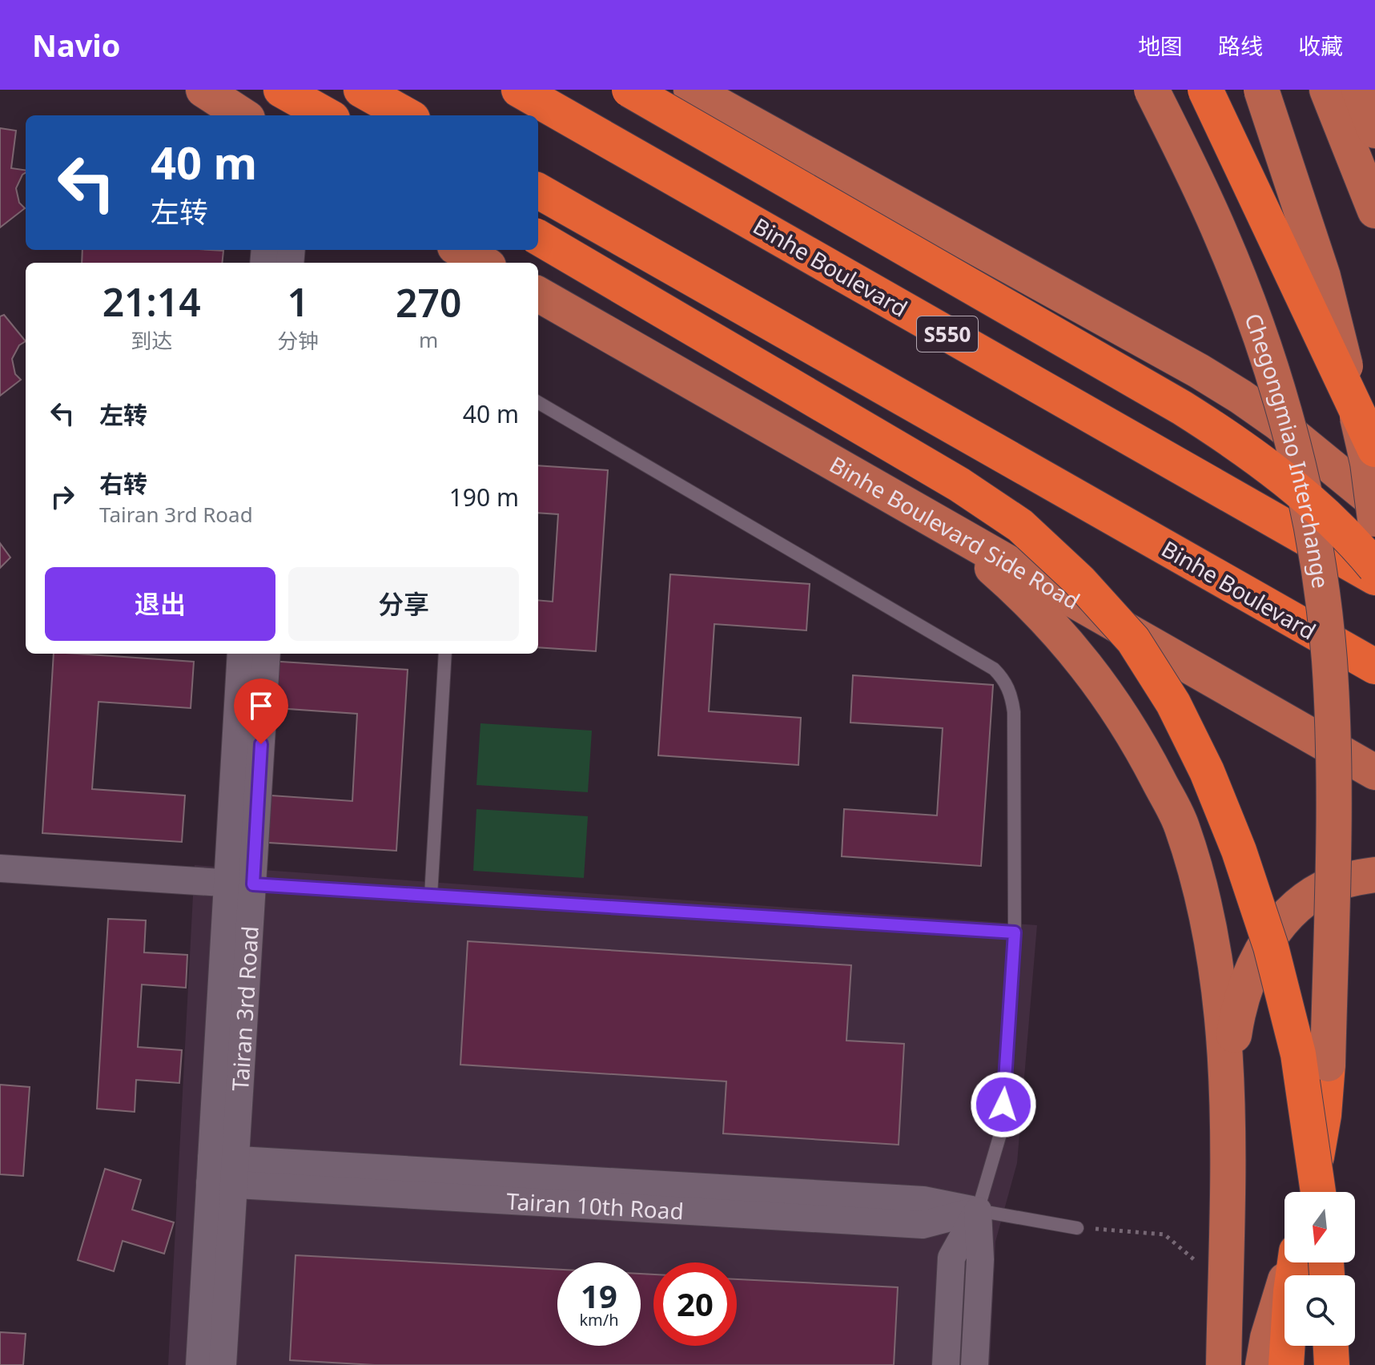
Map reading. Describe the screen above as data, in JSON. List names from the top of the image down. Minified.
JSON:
{"streets":{"highway":["Binhe Boulevard","S550"],"main road":["Chegongmiao Interchange","Binhe Boulevard Side Road"],"street":["Tairan 3rd Road","Tairan 10th Road"]},"crossings":[["Tairan 3rd Road","Tairan 10th Road"]],"north":"bottom","page":{"header":"Navio","nav":["地图","路线","收藏"],"turn":["40 m","左转"],"eta":["21:14","到达","1","分钟","270","m"],"list":[{"name":"左转","value":"40 m"},{"name":"右转","note":"Tairan 3rd Road","value":"190 m"}],"buttons":["退出","分享"],"speed":"19 km/h","limit":"20"}}
